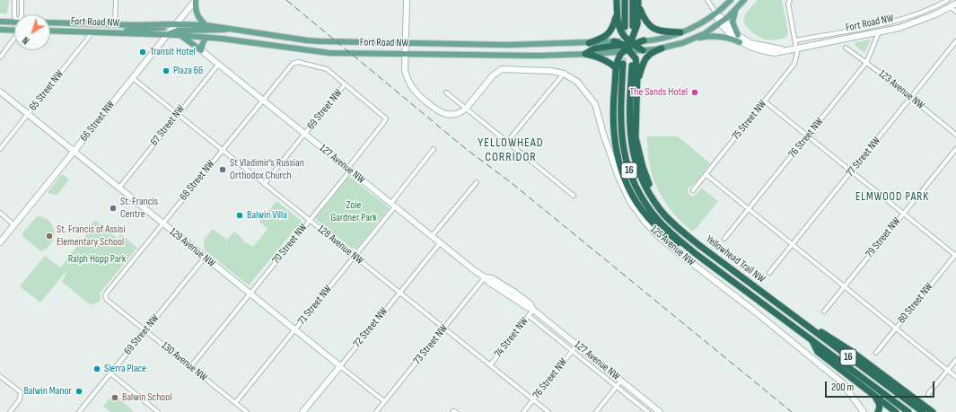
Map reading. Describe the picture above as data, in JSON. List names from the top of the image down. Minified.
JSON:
{"streets":{"highway":["16","Yellowhead Trail NW"],"main road":["Fort Road NW"],"street":["123 Avenue NW","65 Street NW","69 Street NW","75 Street NW","66 Street NW","67 Street NW","76 Street NW","77 Street NW","127 Avenue NW","68 Street NW","79 Street NW","70 Street NW","128 Avenue NW","125 Avenue NW","129 Avenue NW","80 Street NW","71 Street NW","72 Street NW","74 Street NW","73 Street NW","130 Avenue NW"]},"crossings":[["Fort Road NW","65 Street NW"],["Fort Road NW","75 Street NW"],["Fort Road NW","66 Street NW"],["Fort Road NW","76 Street NW"],["123 Avenue NW","76 Street NW"],["123 Avenue NW","77 Street NW"],["65 Street NW","129 Avenue NW"],["69 Street NW","127 Avenue NW"],["69 Street NW","68 Street NW"],["69 Street NW","70 Street NW"],["69 Street NW","128 Avenue NW"],["69 Street NW","129 Avenue NW"],["69 Street NW","130 Avenue NW"],["66 Street NW","128 Avenue NW"],["66 Street NW","129 Avenue NW"],["67 Street NW","127 Avenue NW"],["67 Street NW","128 Avenue NW"],["67 Street NW","129 Avenue NW"],["76 Street NW","127 Avenue NW"],["76 Street NW","128 Avenue NW"],["127 Avenue NW","68 Street NW"],["127 Avenue NW","70 Street NW"],["127 Avenue NW","71 Street NW"],["127 Avenue NW","72 Street NW"],["127 Avenue NW","74 Street NW"],["127 Avenue NW","73 Street NW"],["68 Street NW","70 Street NW"],["68 Street NW","128 Avenue NW"],["68 Street NW","129 Avenue NW"],["68 Street NW","130 Avenue NW"],["70 Street NW","128 Avenue NW"],["70 Street NW","129 Avenue NW"],["70 Street NW","130 Avenue NW"],["128 Avenue NW","71 Street NW"],["128 Avenue NW","72 Street NW"],["128 Avenue NW","74 Street NW"],["128 Avenue NW","73 Street NW"],["129 Avenue NW","71 Street NW"],["129 Avenue NW","72 Street NW"],["129 Avenue NW","73 Street NW"],["71 Street NW","130 Avenue NW"]],"districts":["YELLOWHEAD CORRIDOR","ELMWOOD PARK"],"parks":["Zoie Gardner Park","Ralph Hopp Park"],"places":["Transit Hotel","Plaza 66","The Sands Hotel","St Vladimir's Russian Orthodox Church","St. Francis Centre","Balwin Villa","St. Francis of Assisi Elementary School","Sierra Place","Balwin Manor","Balwin School"],"scale_bar":"200 m","north":"bottom left"}
